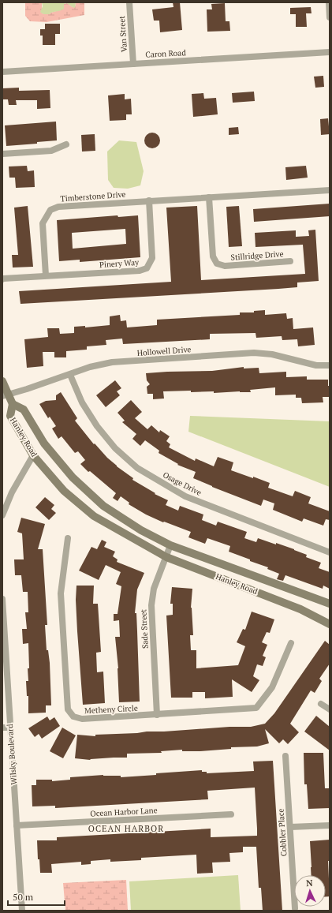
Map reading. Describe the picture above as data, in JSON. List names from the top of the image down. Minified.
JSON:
{"streets":{"main road":["Hanley Road"],"street":["Van Street","Caron Road","Timberstone Drive","Stillridge Drive","Pinery Way","Hollowell Drive","Osage Drive","Sade Street","Metheny Circle","Wilsky Boulevard","Ocean Harbor Lane","Cobbler Place"]},"crossings":[["Van Street","Caron Road"],["Timberstone Drive","Pinery Way"],["Hollowell Drive","Osage Drive"],["Hanley Road","Sade Street"],["Sade Street","Metheny Circle"],["Wilsky Boulevard","Ocean Harbor Lane"]],"districts":["OCEAN HARBOR"],"scale_bar":"50 m","north":"top"}
